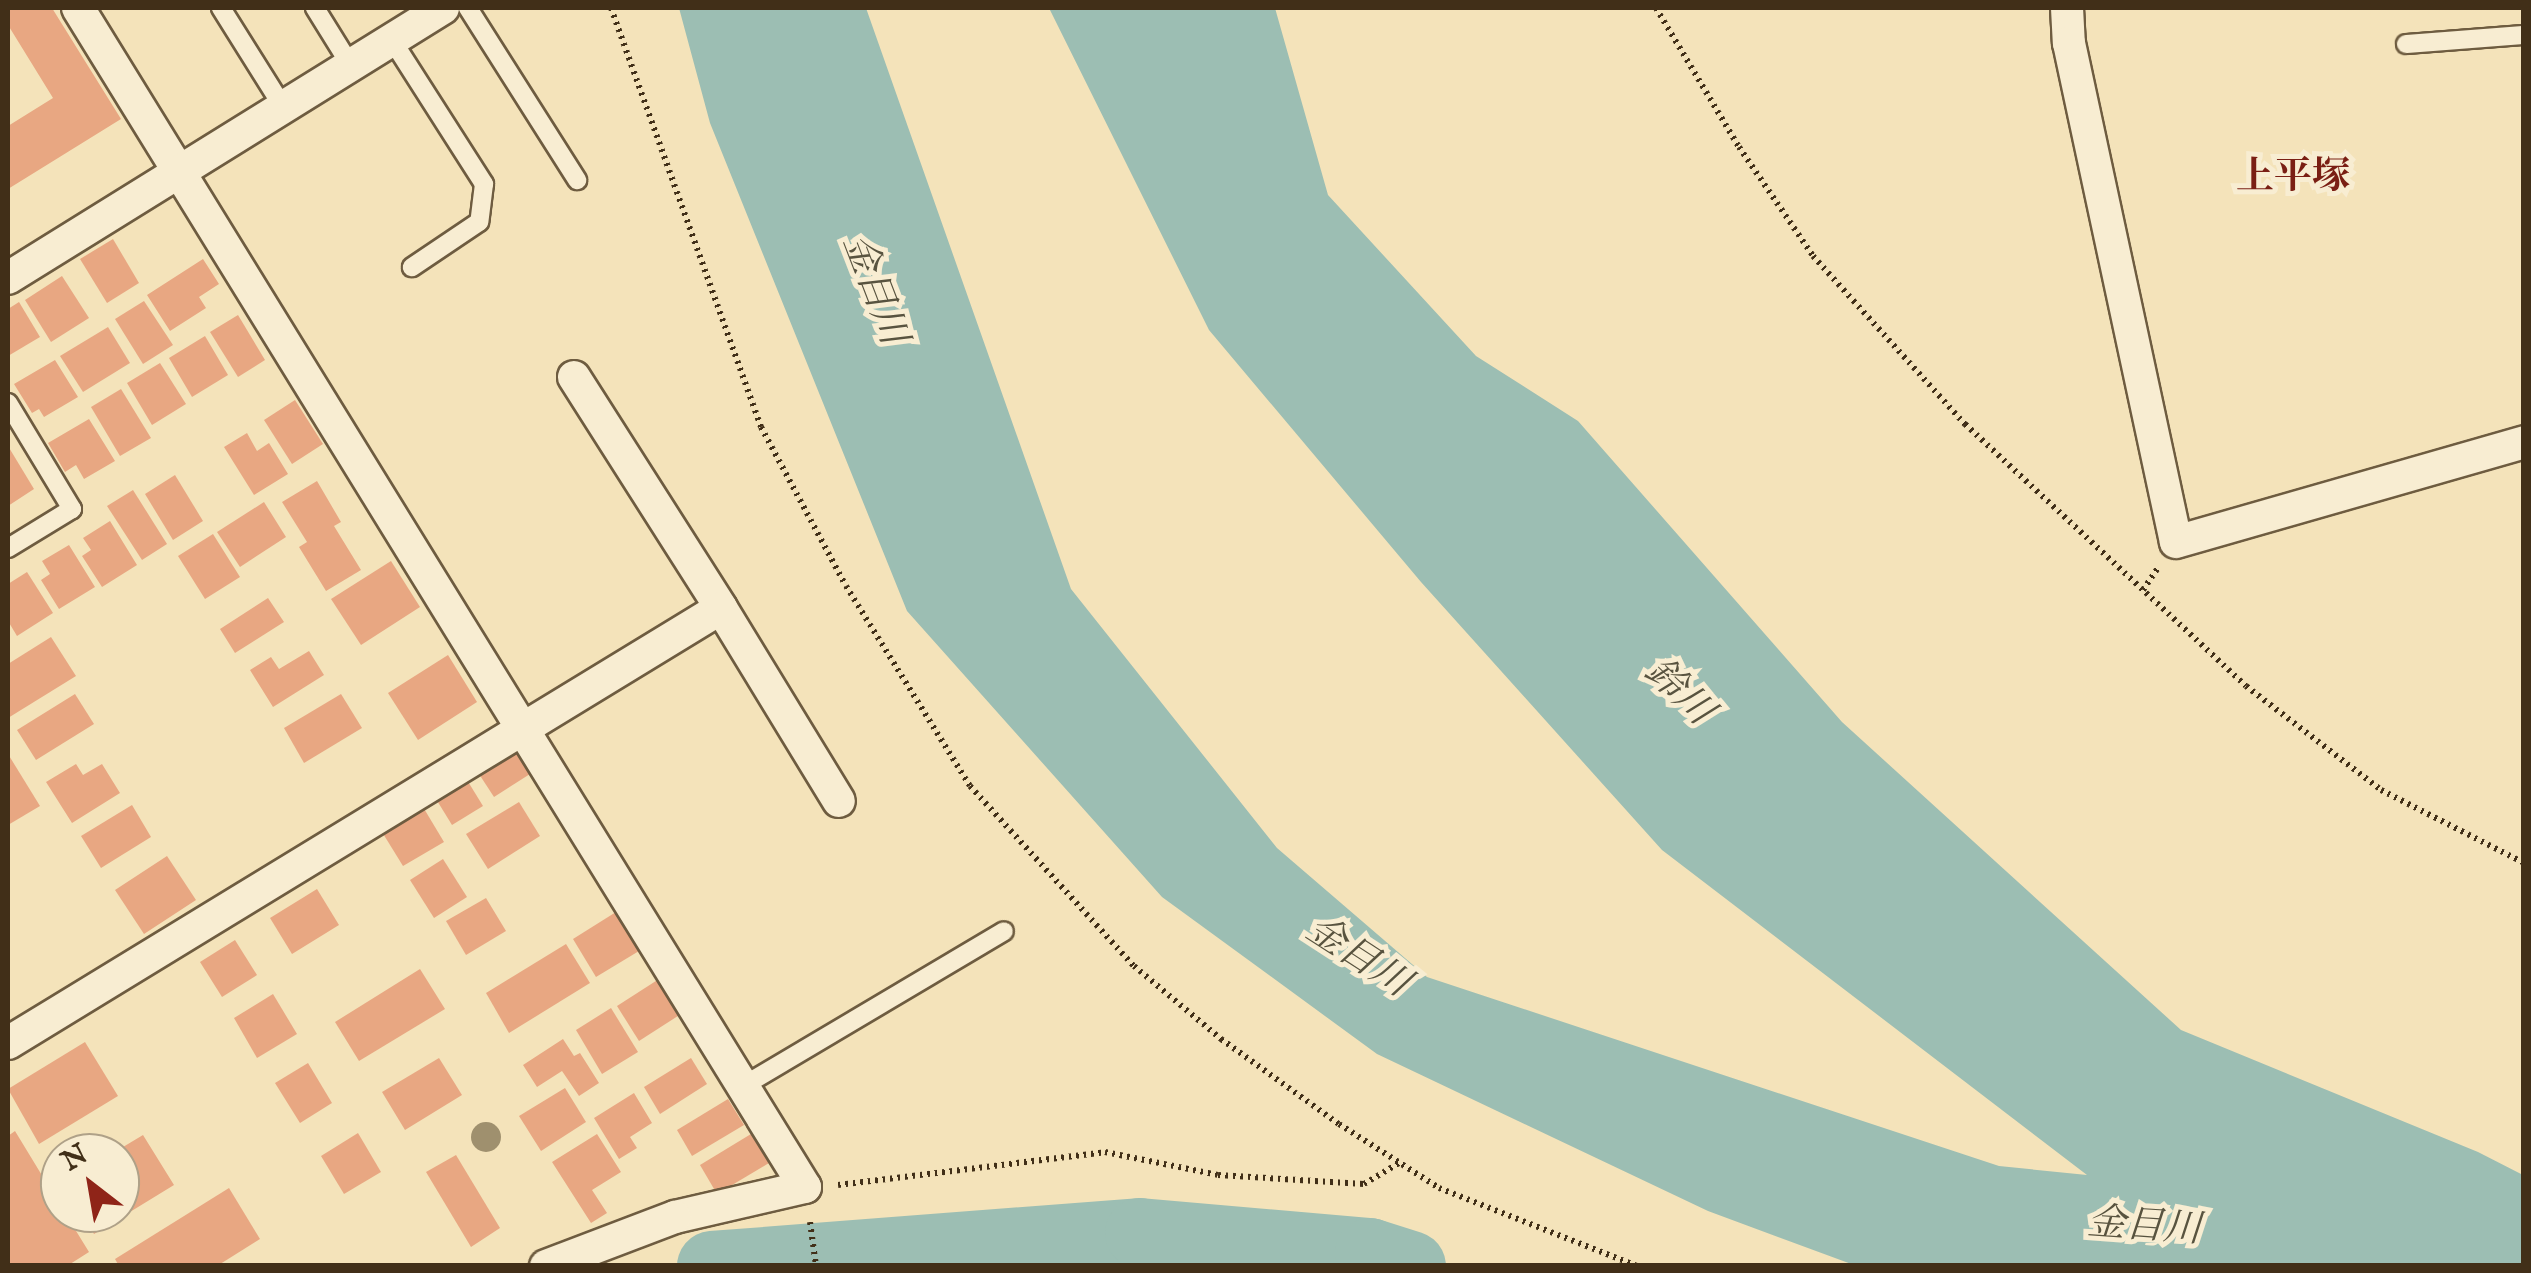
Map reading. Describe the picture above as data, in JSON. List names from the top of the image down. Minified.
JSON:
{"districts":["上平塚"],"water":["金目川","鈴川"],"north":"top left"}
